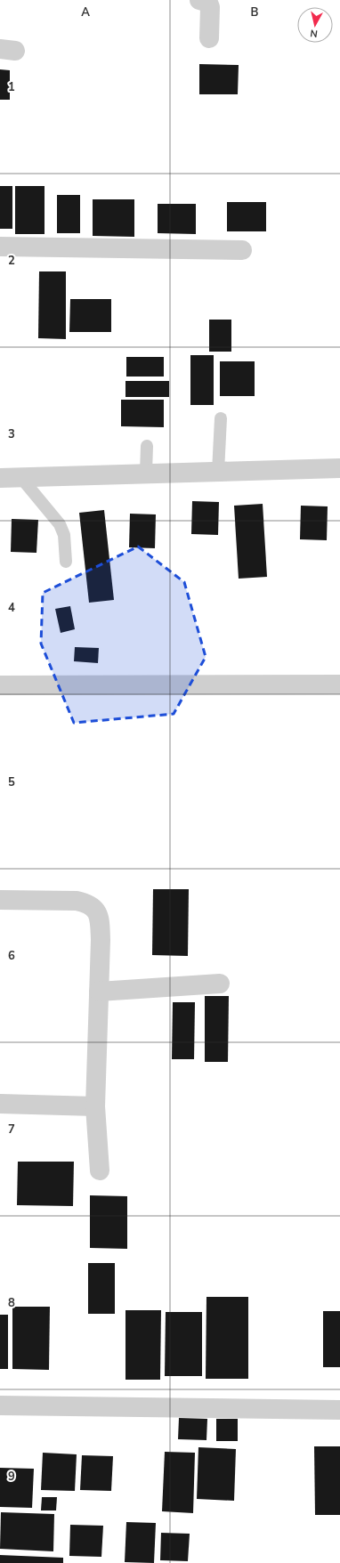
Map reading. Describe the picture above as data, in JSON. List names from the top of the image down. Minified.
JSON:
{"north":"bottom","grid":{"columns":["A","B"],"rows":["1","2","3","4","5","6","7","8","9"]}}
